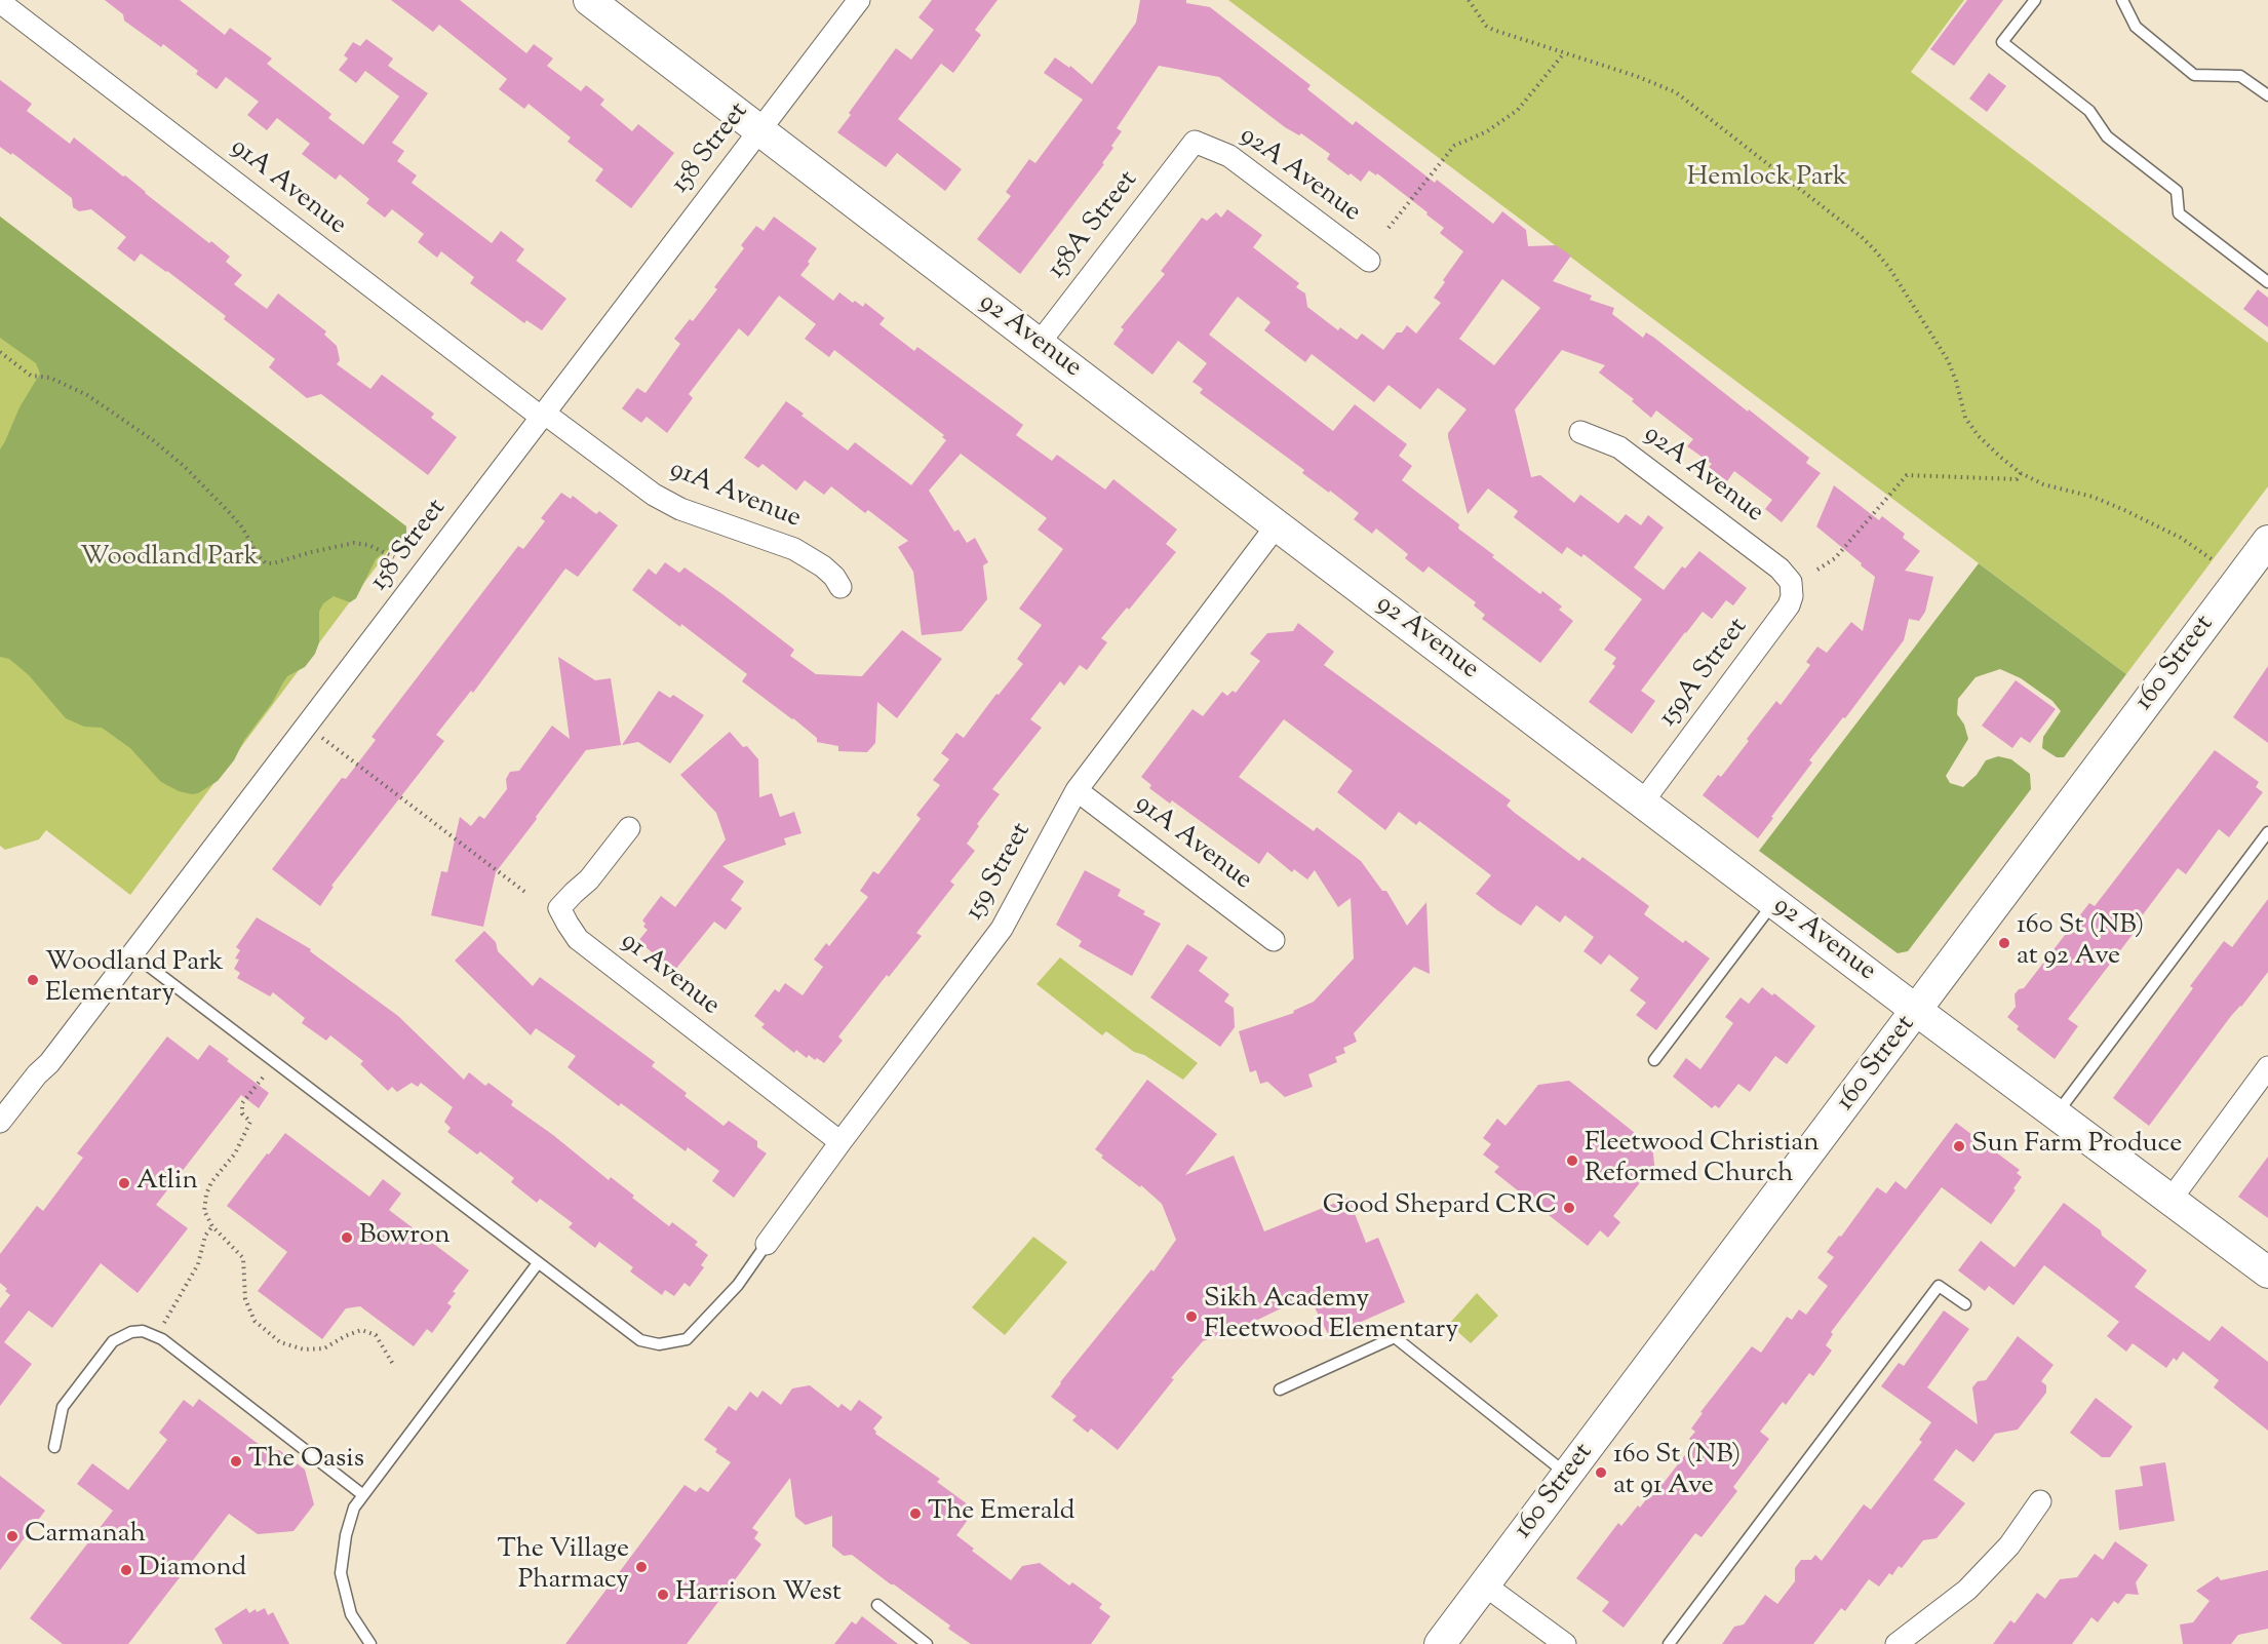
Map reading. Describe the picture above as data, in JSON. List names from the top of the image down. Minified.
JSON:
{"streets":{"street":["158 Street","92A Avenue","91A Avenue","158A Street","92 Avenue","160 Street","159A Street","159 Street","91 Avenue"]},"crossings":[["158 Street","91A Avenue"],["158 Street","92 Avenue"],["92A Avenue","158A Street"],["92A Avenue","159A Street"],["91A Avenue","159 Street"],["158A Street","92 Avenue"],["92 Avenue","160 Street"],["92 Avenue","159A Street"],["92 Avenue","159 Street"],["159 Street","91 Avenue"]],"parks":["Hemlock Park","Woodland Park"],"places":["160 St (NB) at 92 Ave","Woodland Park Elementary","Sun Farm Produce","Fleetwood Christian Reformed Church","Atlin","Good Shepard CRC","Bowron","Sikh Academy Fleetwood Elementary","The Oasis","160 St (NB) at 91 Ave","The Emerald","Carmanah","The Village Pharmacy","Diamond","Harrison West"]}
